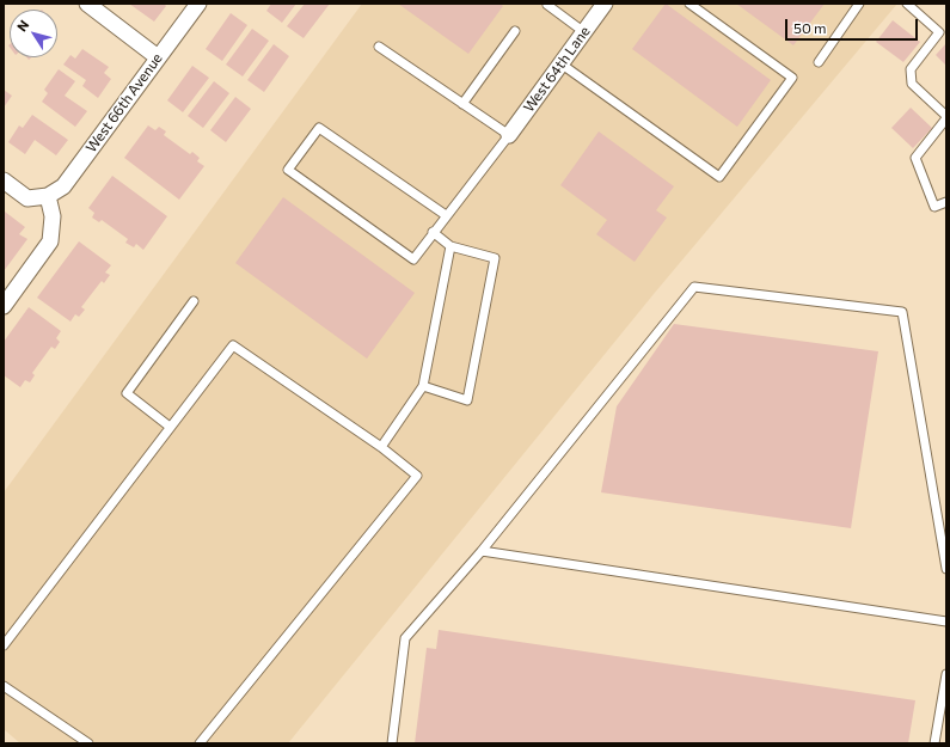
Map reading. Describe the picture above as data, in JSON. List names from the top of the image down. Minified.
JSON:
{"streets":{"street":["West 64th Lane","West 66th Avenue"]},"scale_bar":"50 m","north":"top left"}
